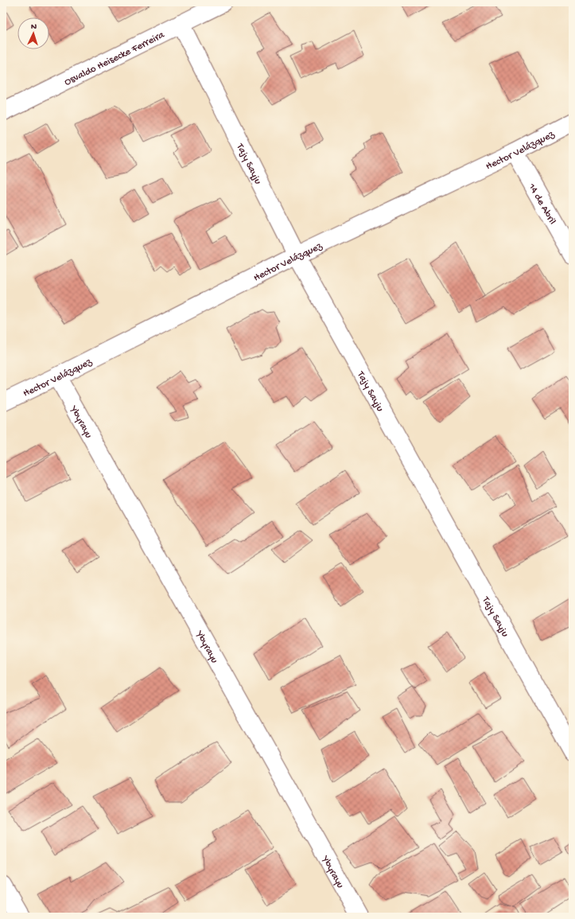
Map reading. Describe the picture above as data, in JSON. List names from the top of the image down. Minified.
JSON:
{"streets":{"street":["Osvaldo Heisecke Ferreira","Hector Velázquez","Tajy Sayju","14 de Abril","Ybyrayu"]},"crossings":[["Osvaldo Heisecke Ferreira","Tajy Sayju"],["Hector Velázquez","Tajy Sayju"],["Hector Velázquez","14 de Abril"],["Hector Velázquez","Ybyrayu"]],"north":"top"}
